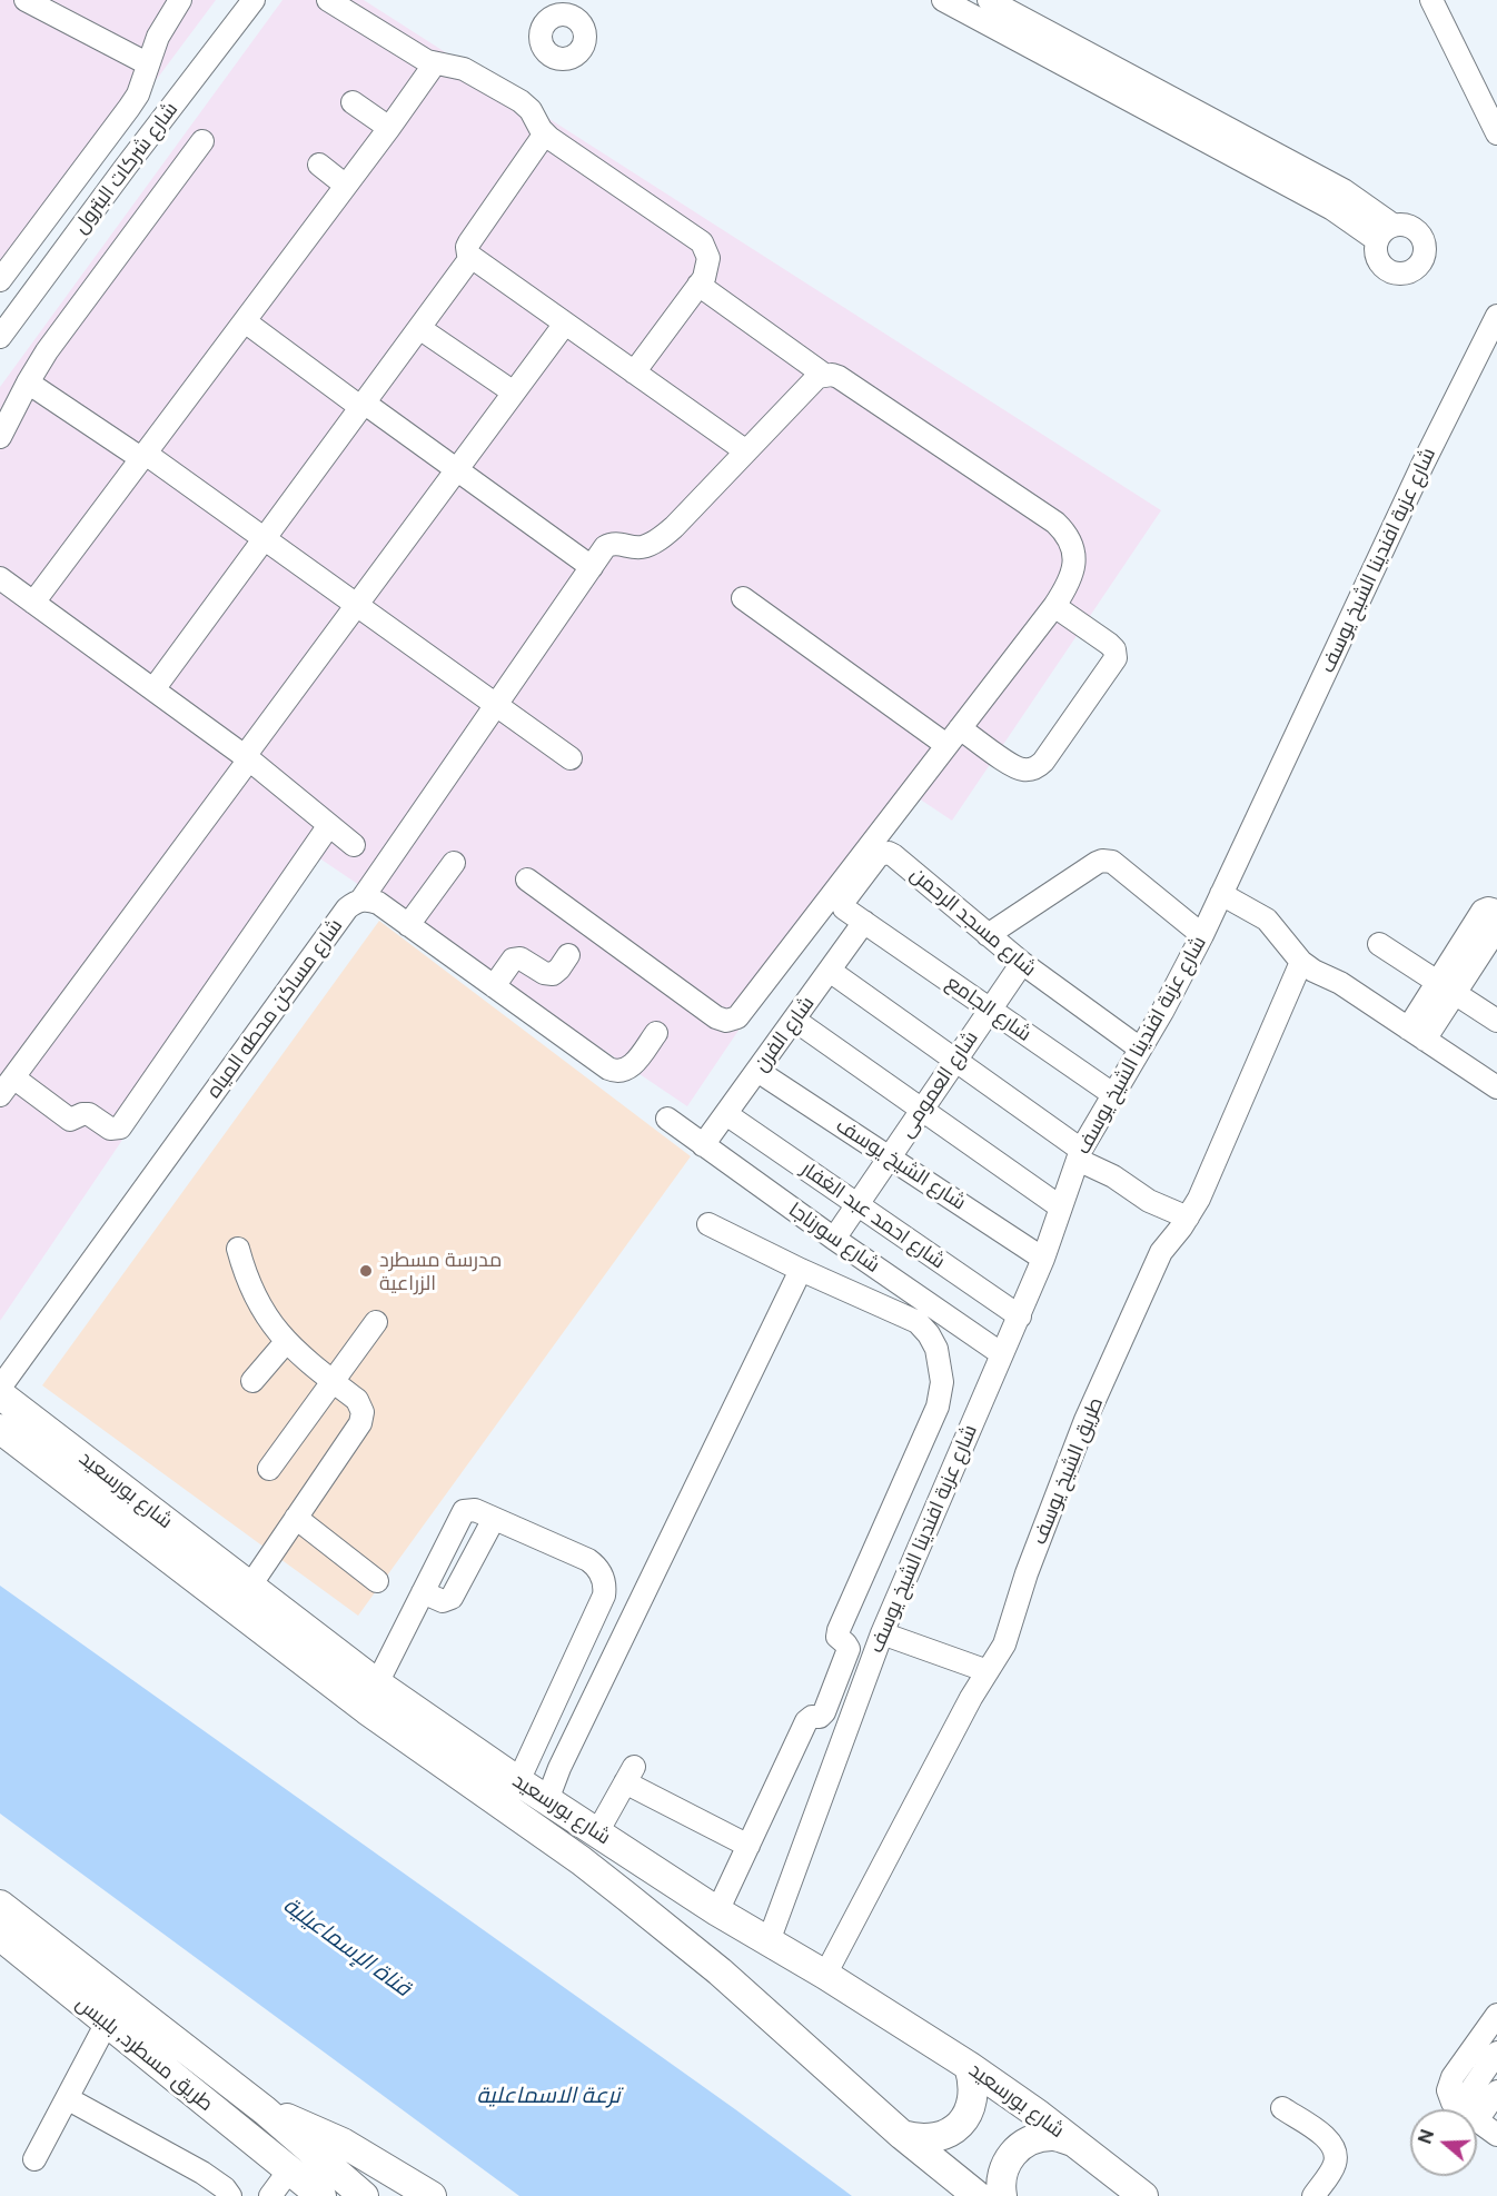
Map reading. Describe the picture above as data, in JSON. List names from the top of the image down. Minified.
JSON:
{"streets":{"main road":["شارع بورسعيد","طريق مسطرد, بلبيس"],"street":["شارع شركات البترول","شارع عزبة افندينا الشيخ يوسف","شارع مسجد الرحمن","شارع مساكن محطه المياه","شارع الجامع","شارع الفرن","شارع العمومى","شارع الشيخ يوسف","شارع احمد عبد الغفار","شارع سورناجا","طريق الشيخ يوسف"]},"crossings":[["شارع عزبة افندينا الشيخ يوسف","شارع مسجد الرحمن"],["شارع عزبة افندينا الشيخ يوسف","شارع الجامع"],["شارع عزبة افندينا الشيخ يوسف","شارع الشيخ يوسف"],["شارع عزبة افندينا الشيخ يوسف","شارع احمد عبد الغفار"],["شارع عزبة افندينا الشيخ يوسف","شارع سورناجا"],["شارع عزبة افندينا الشيخ يوسف","شارع بورسعيد"],["شارع مسجد الرحمن","شارع الجامع"],["شارع مسجد الرحمن","شارع الفرن"],["شارع مسجد الرحمن","شارع العمومى"],["شارع الجامع","شارع الفرن"],["شارع الجامع","شارع العمومى"],["شارع الفرن","شارع الشيخ يوسف"],["شارع الفرن","شارع احمد عبد الغفار"],["شارع الفرن","شارع سورناجا"],["شارع العمومى","شارع الشيخ يوسف"],["شارع العمومى","شارع احمد عبد الغفار"],["شارع العمومى","شارع سورناجا"],["طريق الشيخ يوسف","شارع بورسعيد"]],"water":["قناة الإسماعيلية","ترعة الاسماعلية"],"places":["مدرسة مسطرد الزراعية"],"north":"left"}
